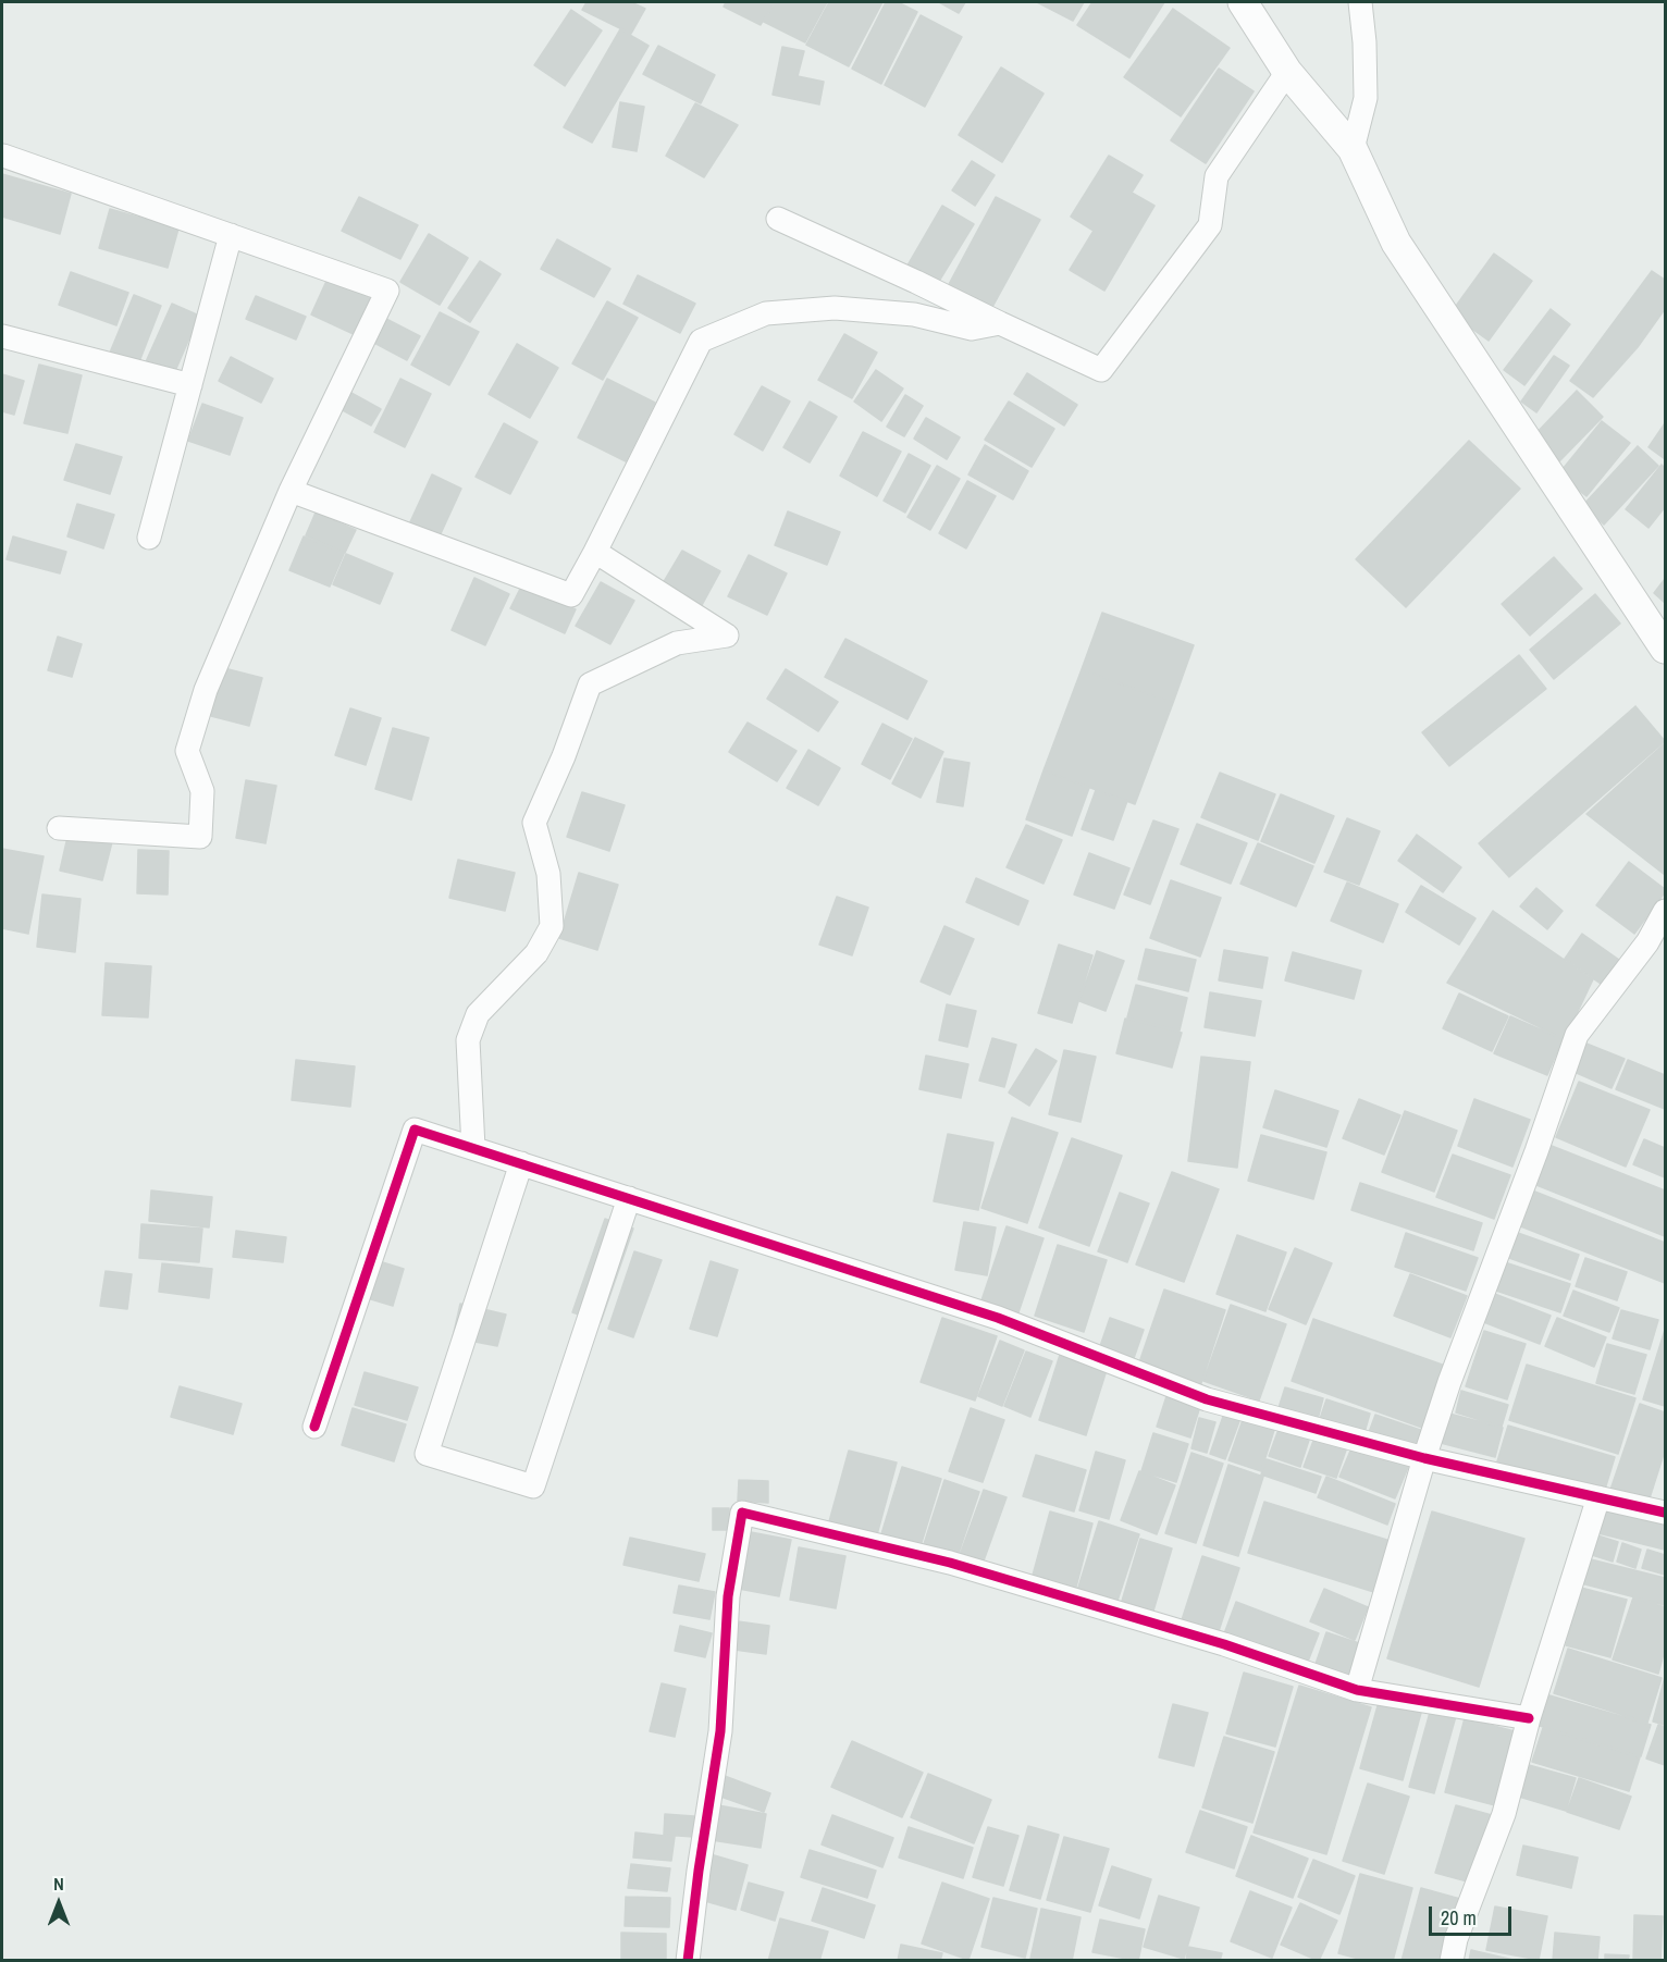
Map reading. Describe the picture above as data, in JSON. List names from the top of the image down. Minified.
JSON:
{"scale_bar":"20 m","north":"top"}
